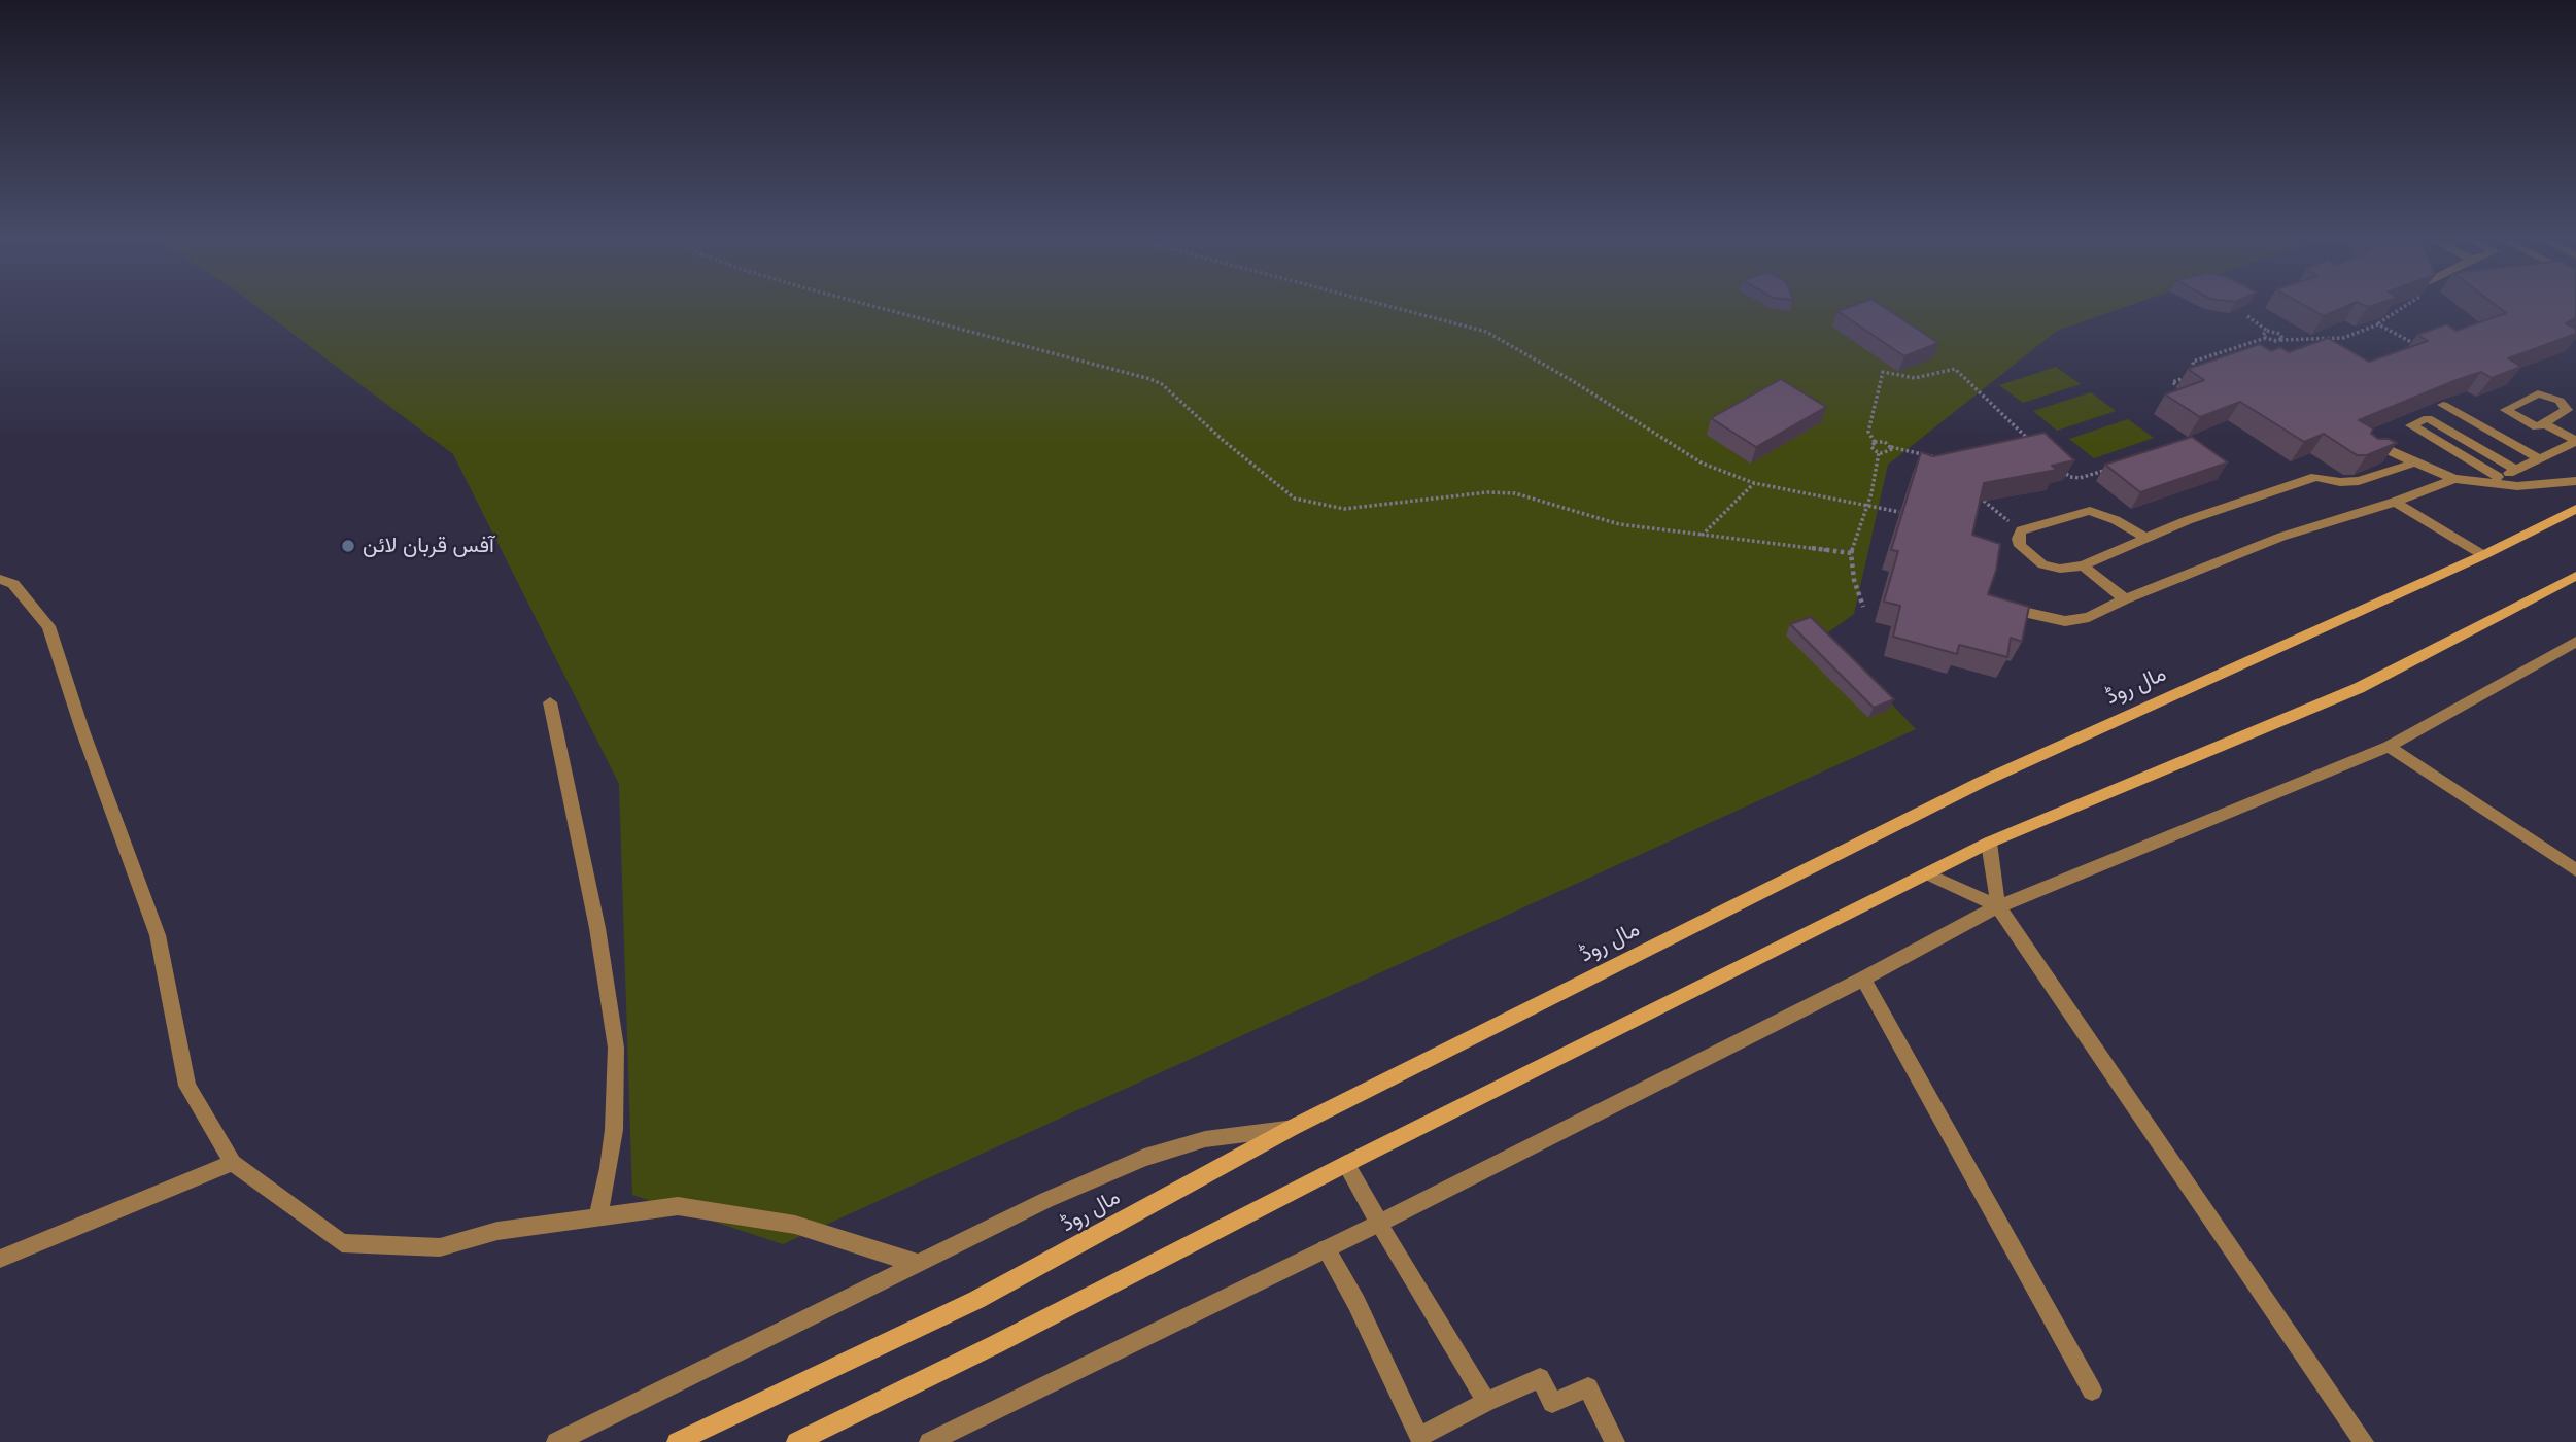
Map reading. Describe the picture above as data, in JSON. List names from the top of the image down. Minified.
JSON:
{"streets":{"main road":["مال روڈ"]},"places":["آفس قربان لائن"]}
